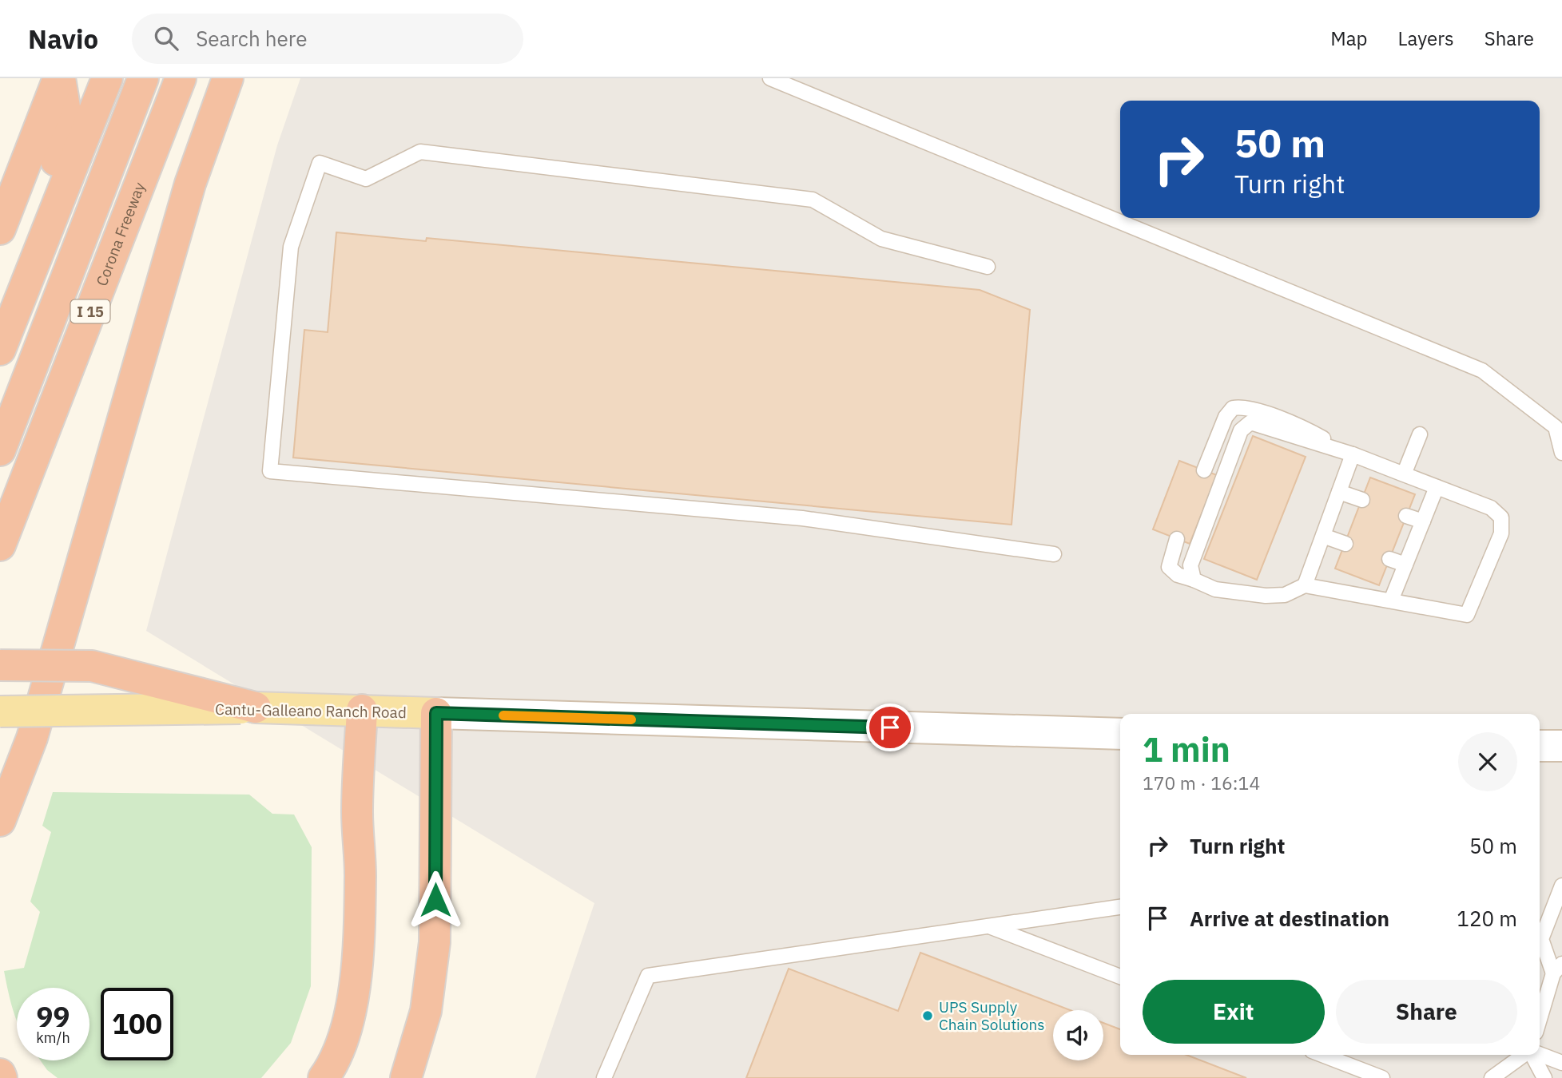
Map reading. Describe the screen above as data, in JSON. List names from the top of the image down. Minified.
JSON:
{"streets":{"highway":["Corona Freeway","I 15"],"main road":["Cantu-Galleano Ranch Road"]},"places":["UPS Supply Chain Solutions"],"page":{"header":"Navio","search":"Search here","nav":["Map","Layers","Share"],"turn":["50 m","Turn right"],"heading":["1 min","170 m · 16:14"],"list":[{"name":"Turn right","value":"50 m"},{"name":"Arrive at destination","value":"120 m"}],"buttons":["Exit","Share"],"speed":"99 km/h","limit":"100"}}
